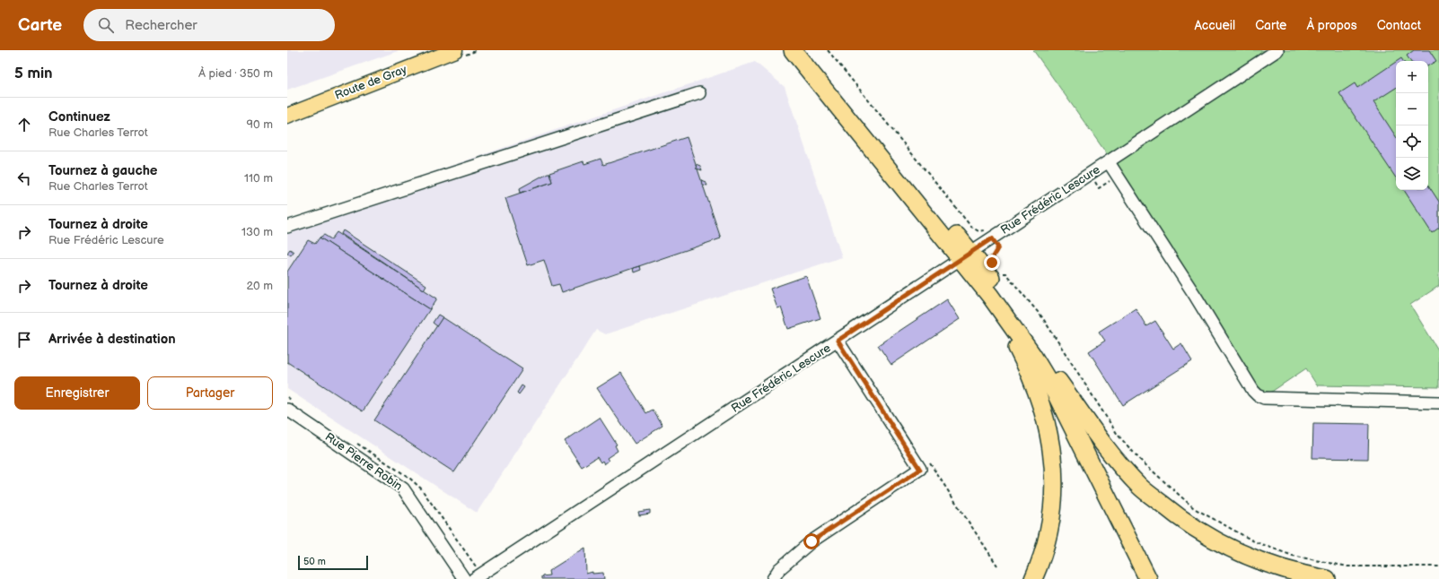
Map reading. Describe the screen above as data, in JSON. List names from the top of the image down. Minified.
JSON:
{"streets":{"main road":["Route de Gray"],"street":["Rue Frédéric Lescure","Rue Pierre Robin"]},"scale_bar":"50 m","page":{"header":"Carte","search":"Rechercher","nav":["Accueil","Carte","À propos","Contact"],"heading":["5 min","À pied · 350 m"],"map_buttons":["+","−"],"list":[["Continuez","Rue Charles Terrot","90 m"],["Tournez à gauche","Rue Charles Terrot","110 m"],["Tournez à droite","Rue Frédéric Lescure","130 m"],["Tournez à droite","20 m"],"Arrivée à destination"],"buttons":["Enregistrer","Partager"],"scale":"50 m"}}
